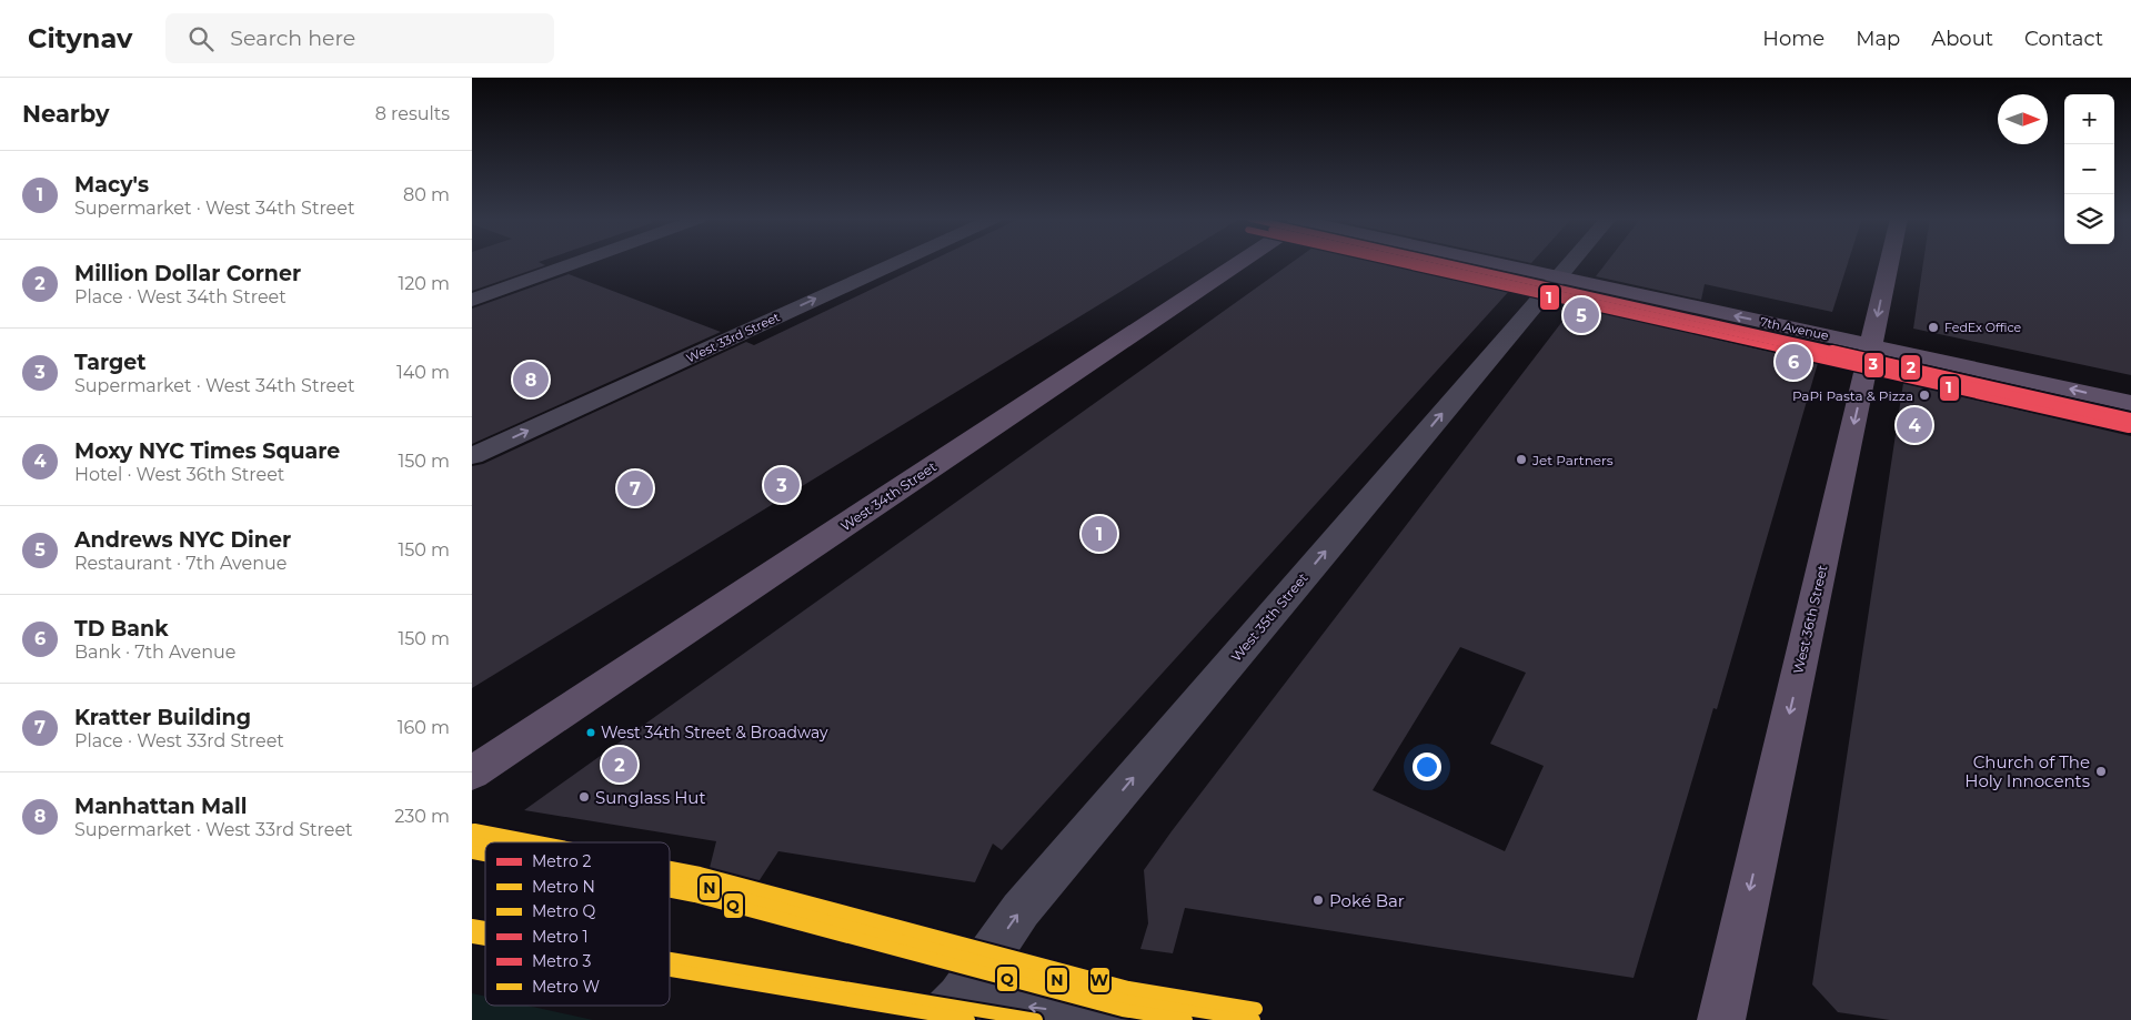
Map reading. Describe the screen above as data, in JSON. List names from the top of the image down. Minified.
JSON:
{"streets":{"main road":["7th Avenue","West 34th Street","West 36th Street"],"street":["West 33rd Street","West 35th Street"]},"crossings":[["7th Avenue","West 35th Street"],["7th Avenue","West 36th Street"]],"one_way":["7th Avenue","West 33rd Street","West 35th Street","West 36th Street"],"places":["FedEx Office","PaPi Pasta & Pizza","Jet Partners","West 34th Street & Broadway","Church of The Holy Innocents","Sunglass Hut","Poké Bar"],"lines":["metro line 2","metro line 1","metro line 3","metro line W","metro line N","metro line Q"],"legend":["Metro 2","Metro N","Metro Q","Metro 1","Metro 3","Metro W"],"north":"right","page":{"header":"Citynav","search":"Search here","nav":["Home","Map","About","Contact"],"heading":["Nearby","8 results"],"map_buttons":["+","−"],"list":[{"mark":"1","name":"Macy's","note":"Supermarket · West 34th Street","value":"80 m"},{"mark":"2","name":"Million Dollar Corner","note":"Place · West 34th Street","value":"120 m"},{"mark":"3","name":"Target","note":"Supermarket · West 34th Street","value":"140 m"},{"mark":"4","name":"Moxy NYC Times Square","note":"Hotel · West 36th Street","value":"150 m"},{"mark":"5","name":"Andrews NYC Diner","note":"Restaurant · 7th Avenue","value":"150 m"},{"mark":"6","name":"TD Bank","note":"Bank · 7th Avenue","value":"150 m"},{"mark":"7","name":"Kratter Building","note":"Place · West 33rd Street","value":"160 m"},{"mark":"8","name":"Manhattan Mall","note":"Supermarket · West 33rd Street","value":"230 m"}],"pins":["5","6","8","4","3","7","1","2"]}}
